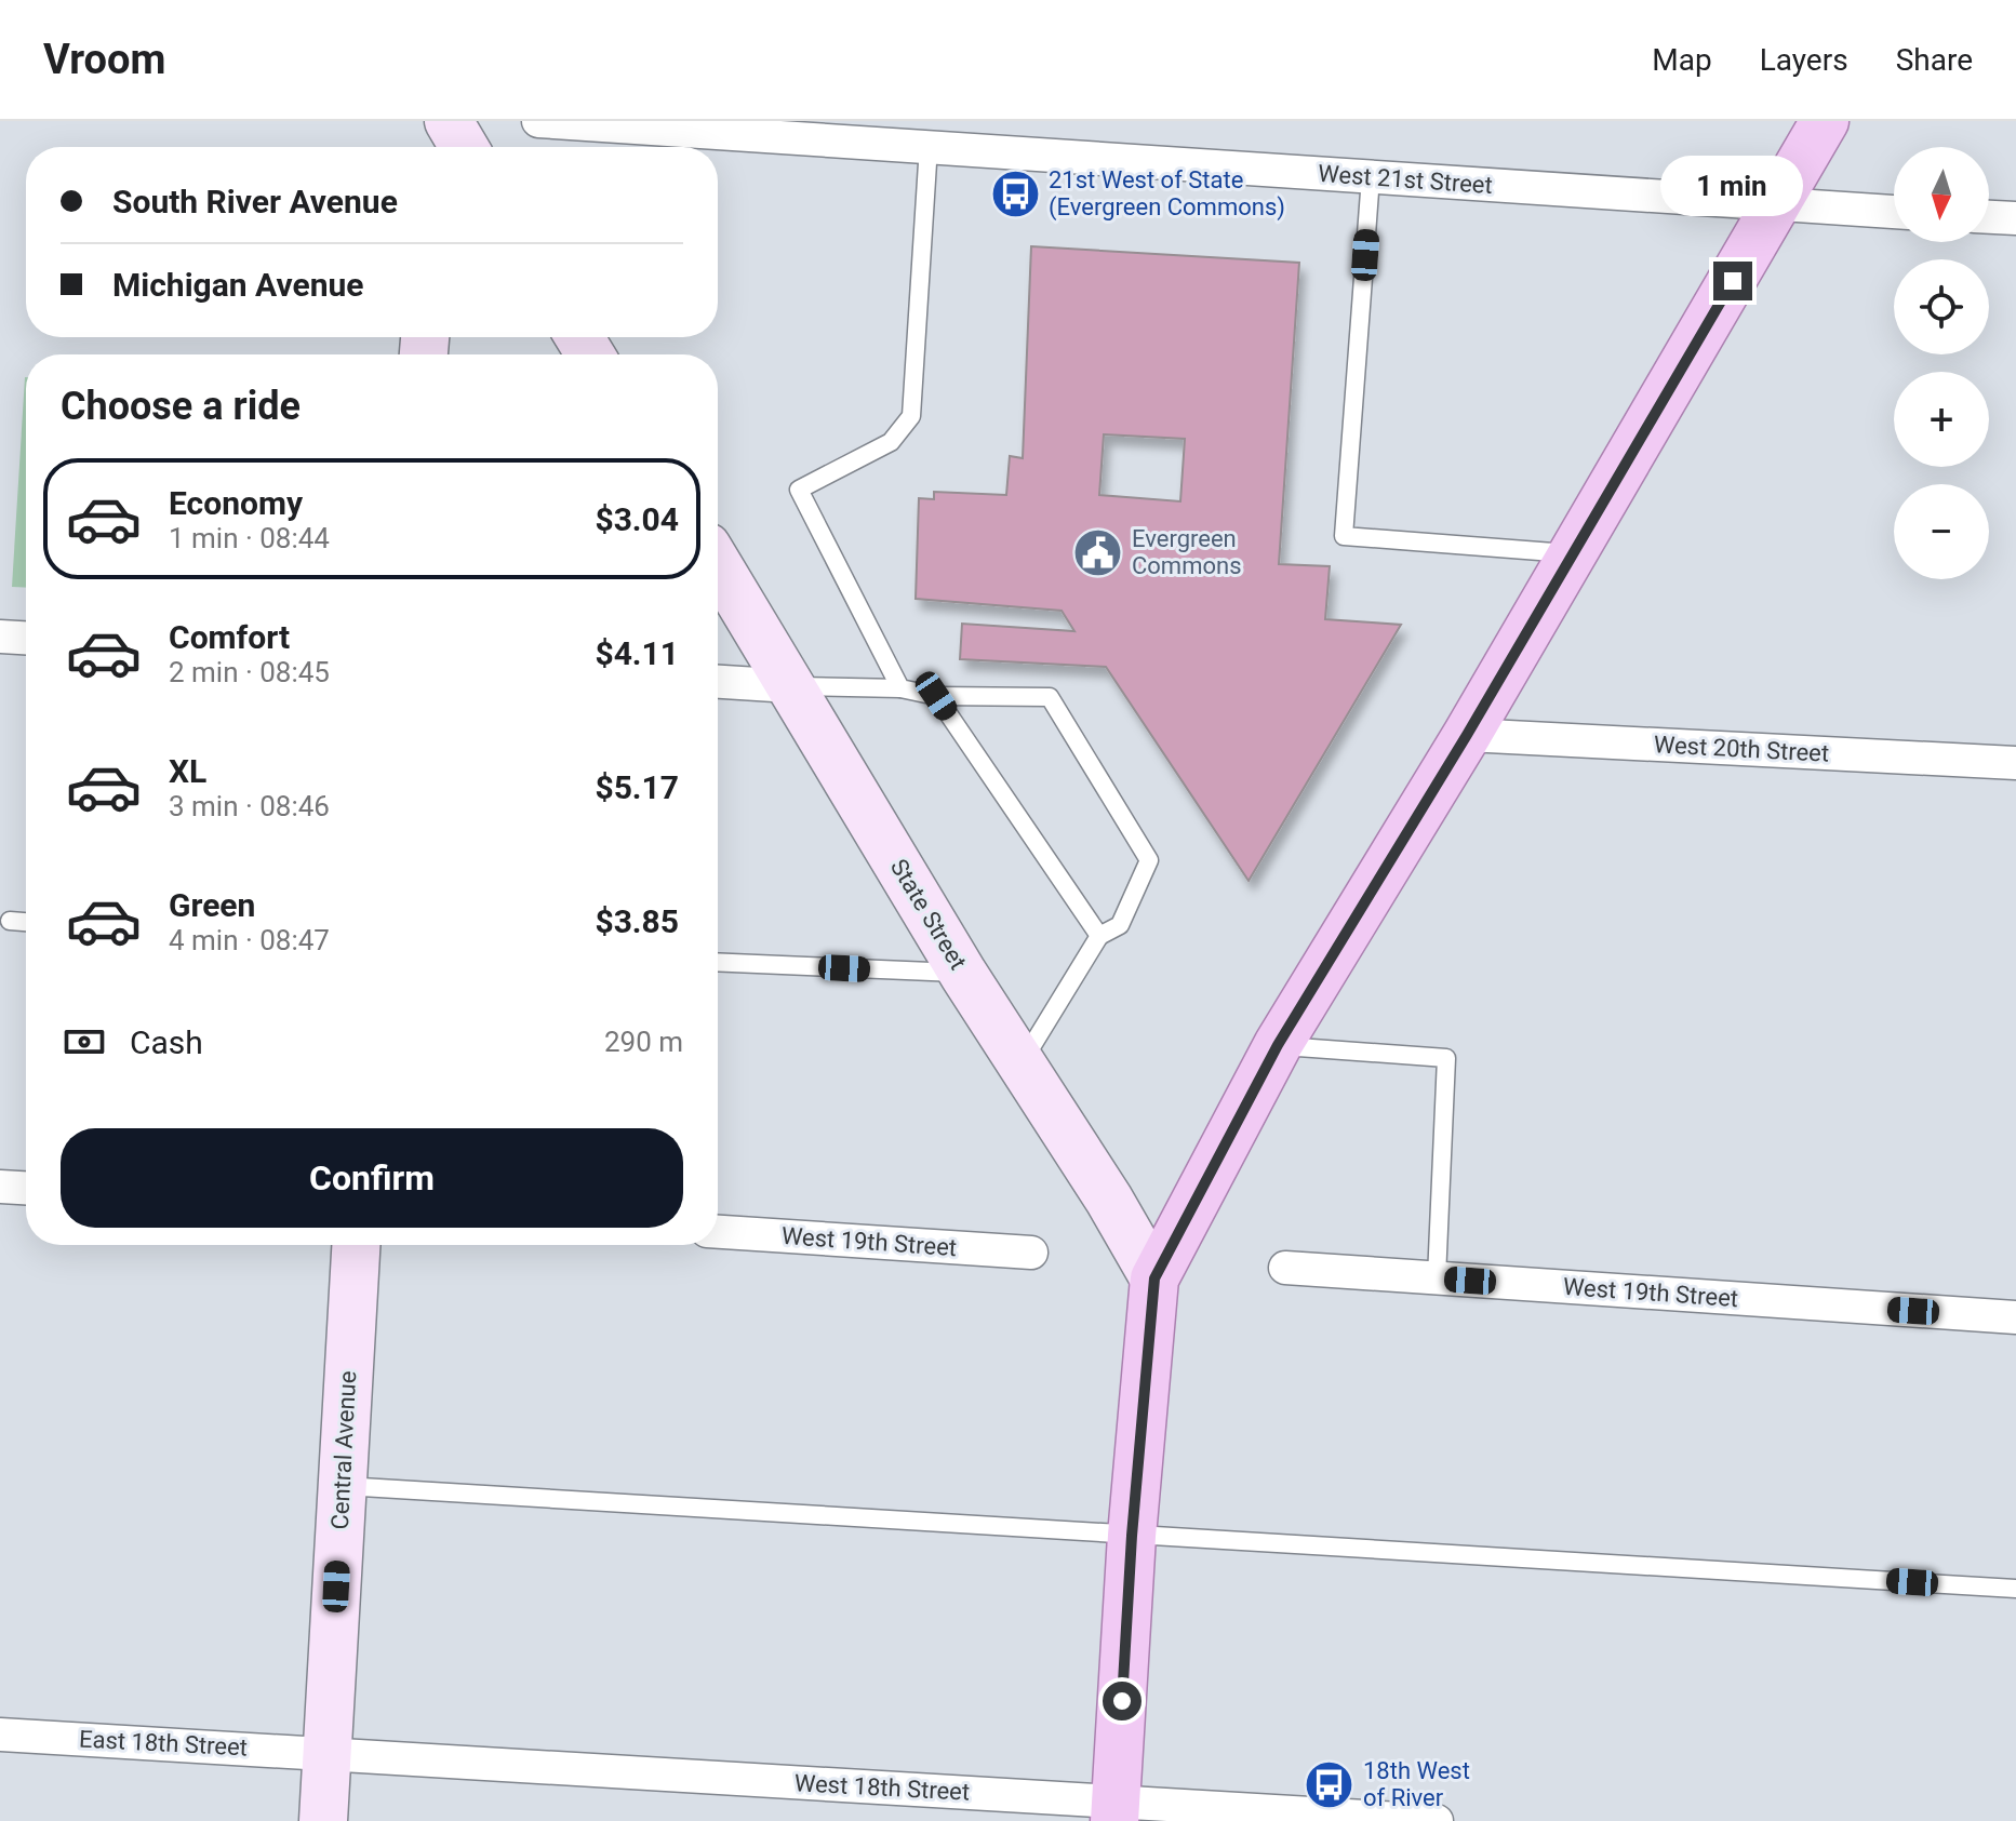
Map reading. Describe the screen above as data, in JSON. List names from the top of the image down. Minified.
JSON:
{"streets":{"main road":["State Street","Central Avenue"],"street":["West 21st Street","West 20th Street","West 19th Street","East 18th Street","West 18th Street"]},"crossings":[["Central Avenue","East 18th Street"],["Central Avenue","West 18th Street"],["East 18th Street","West 18th Street"]],"places":{"bus stop":["21st West of State (Evergreen Commons)","18th West of River"],"public building":["Evergreen Commons"]},"north":"bottom","page":{"header":"Vroom","nav":["Map","Layers","Share"],"map_buttons":["+","−"],"banner":["South River Avenue","Michigan Avenue"],"bubble":"1 min","heading":"Choose a ride","list":[{"name":"Economy","note":"1 min · 08:44","value":"$3.04"},{"name":"Comfort","note":"2 min · 08:45","value":"$4.11"},{"name":"XL","note":"3 min · 08:46","value":"$5.17"},{"name":"Green","note":"4 min · 08:47","value":"$3.85"}],"pay":["Cash","290 m"],"buttons":"Confirm"}}
